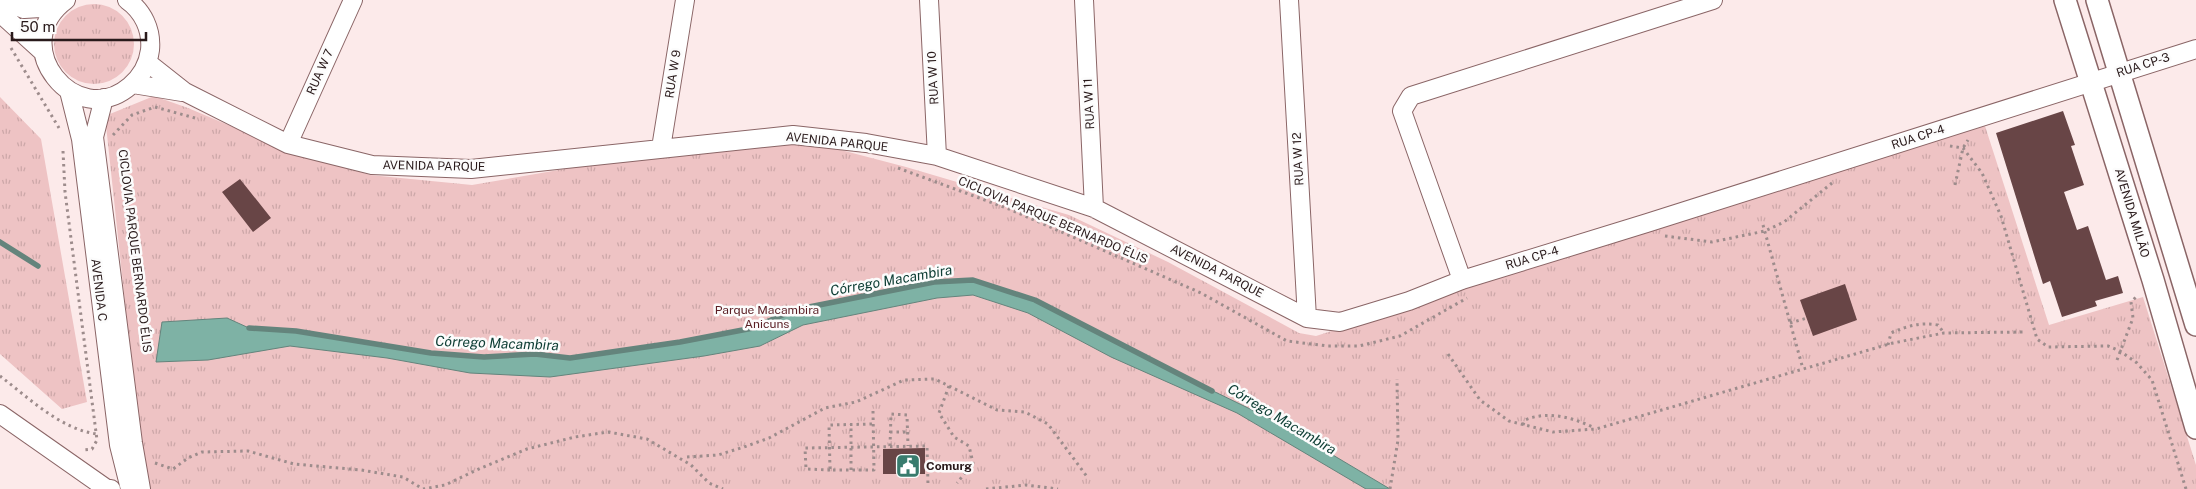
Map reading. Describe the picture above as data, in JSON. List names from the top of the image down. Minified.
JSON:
{"streets":{"main road":["AVENIDA MILÃO"],"street":["RUA CP-3","RUA W 7","RUA W 9","RUA W 10","RUA W 11","RUA CP-4","AVENIDA PARQUE","RUA W 12","AVENIDA C"],"path":["CICLOVIA PARQUE BERNARDO ÉLIS"]},"crossings":[["RUA CP-3","RUA CP-4"],["RUA CP-3","AVENIDA MILÃO"],["RUA W 7","AVENIDA PARQUE"],["RUA W 9","AVENIDA PARQUE"],["RUA W 10","AVENIDA PARQUE"],["RUA W 11","AVENIDA PARQUE"],["RUA CP-4","AVENIDA PARQUE"],["RUA CP-4","AVENIDA MILÃO"],["AVENIDA PARQUE","RUA W 12"]],"water":["Córrego Macambira"],"parks":["Parque Macambira Anicuns"],"places":{"public building":["Comurg"]},"scale_bar":"50 m"}
